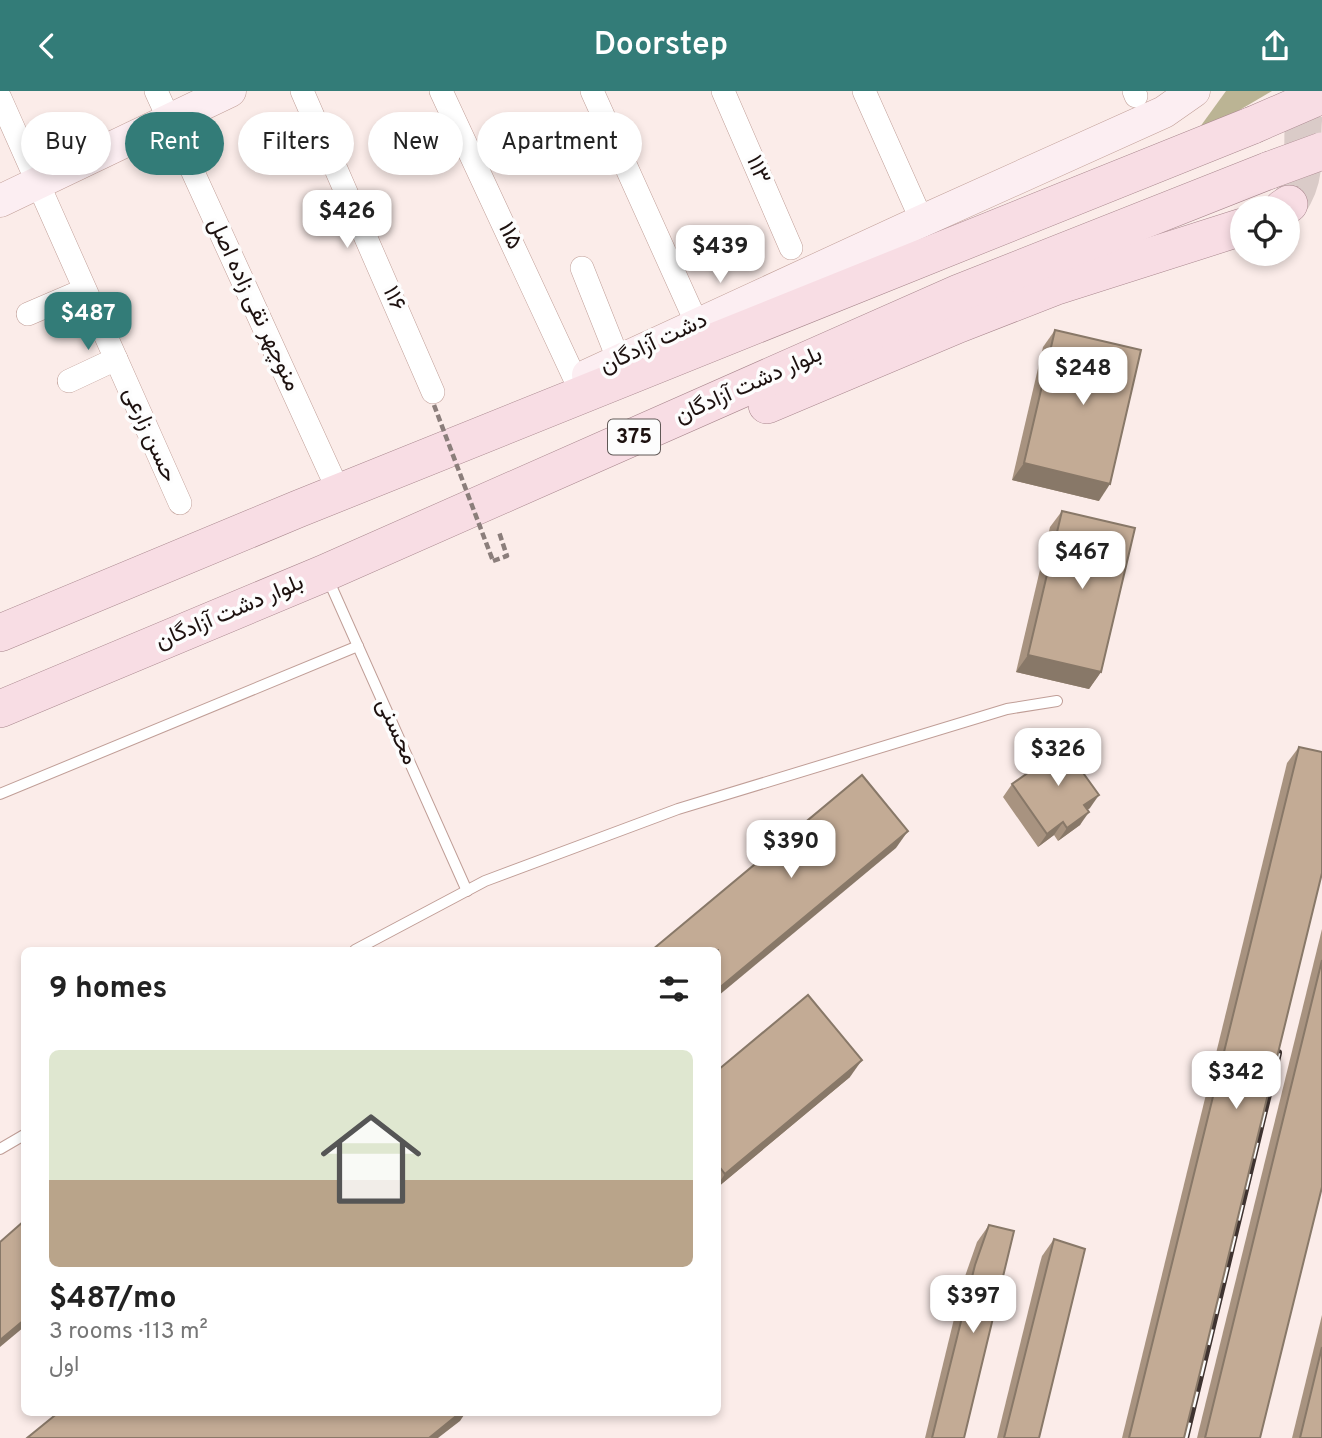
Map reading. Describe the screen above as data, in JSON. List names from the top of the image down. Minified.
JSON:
{"streets":{"main road":["دشت آزادگان","بلوار دشت آزادگان","375"],"street":["۱۱۳","۱۱۵","۱۱۶","منوچهر نقی‌ زاده اصل","حسن زارعی"],"lane":["محسنی"]},"crossings":[["۱۱۵","دشت آزادگان"],["منوچهر نقی‌ زاده اصل","دشت آزادگان"],["دشت آزادگان","375"],["بلوار دشت آزادگان","محسنی"]],"page":{"header":"Doorstep","chip":["Buy","Rent","Filters","New","Apartment"],"price":["$426","$439","$487","$248","$467","$326","$390","$342","$397"],"heading":"9 homes","list":[{"name":"$487/mo","note":"3 rooms · 113 m² · اول"}]}}
